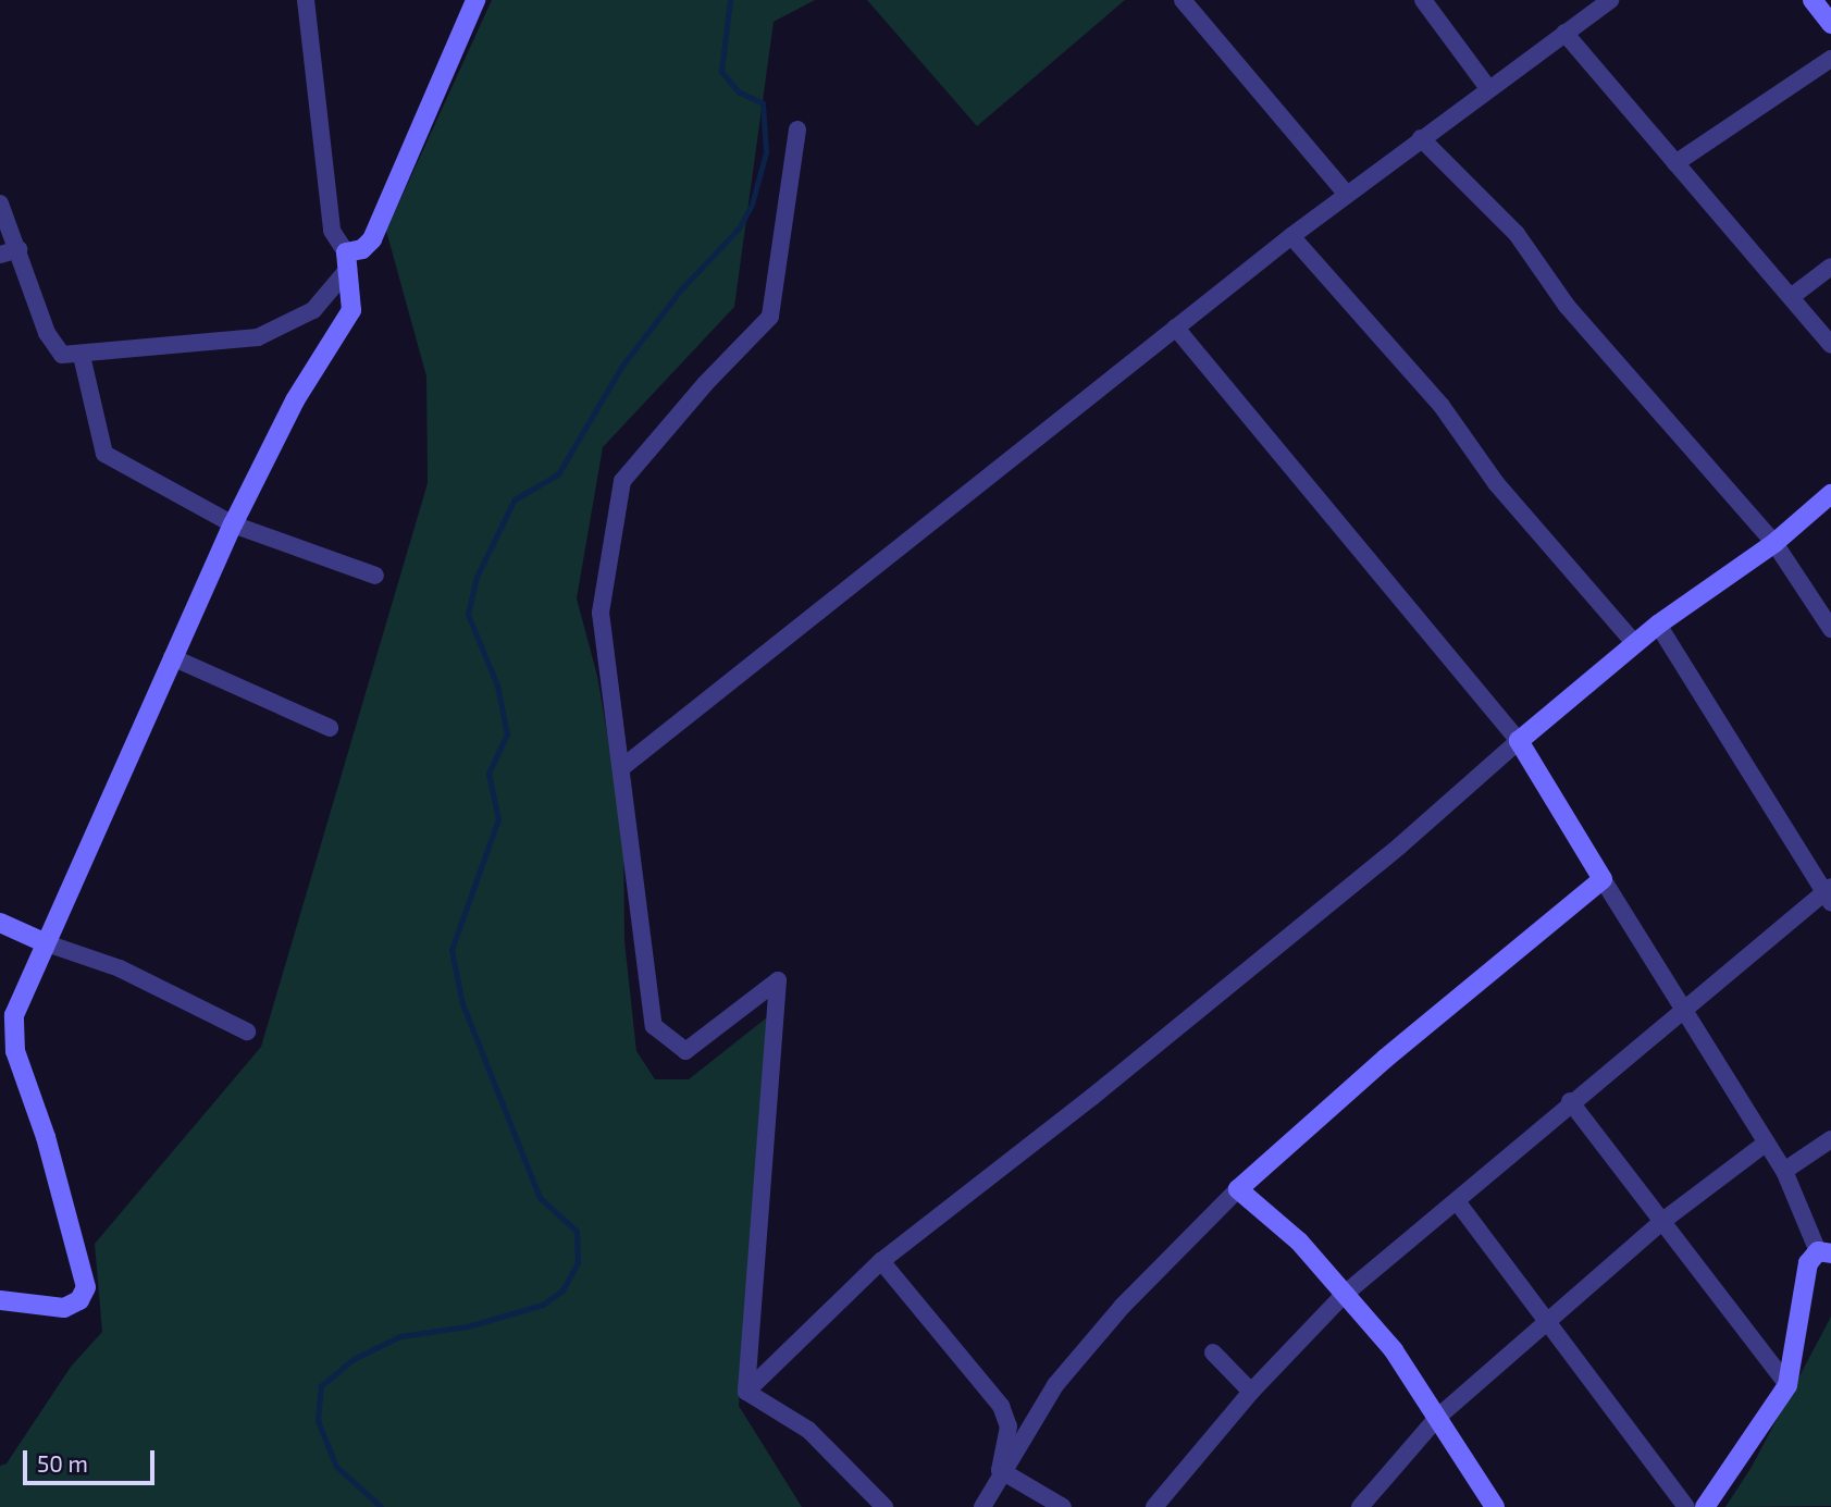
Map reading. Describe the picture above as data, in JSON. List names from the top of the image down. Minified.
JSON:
{"scale_bar":"50 m"}
